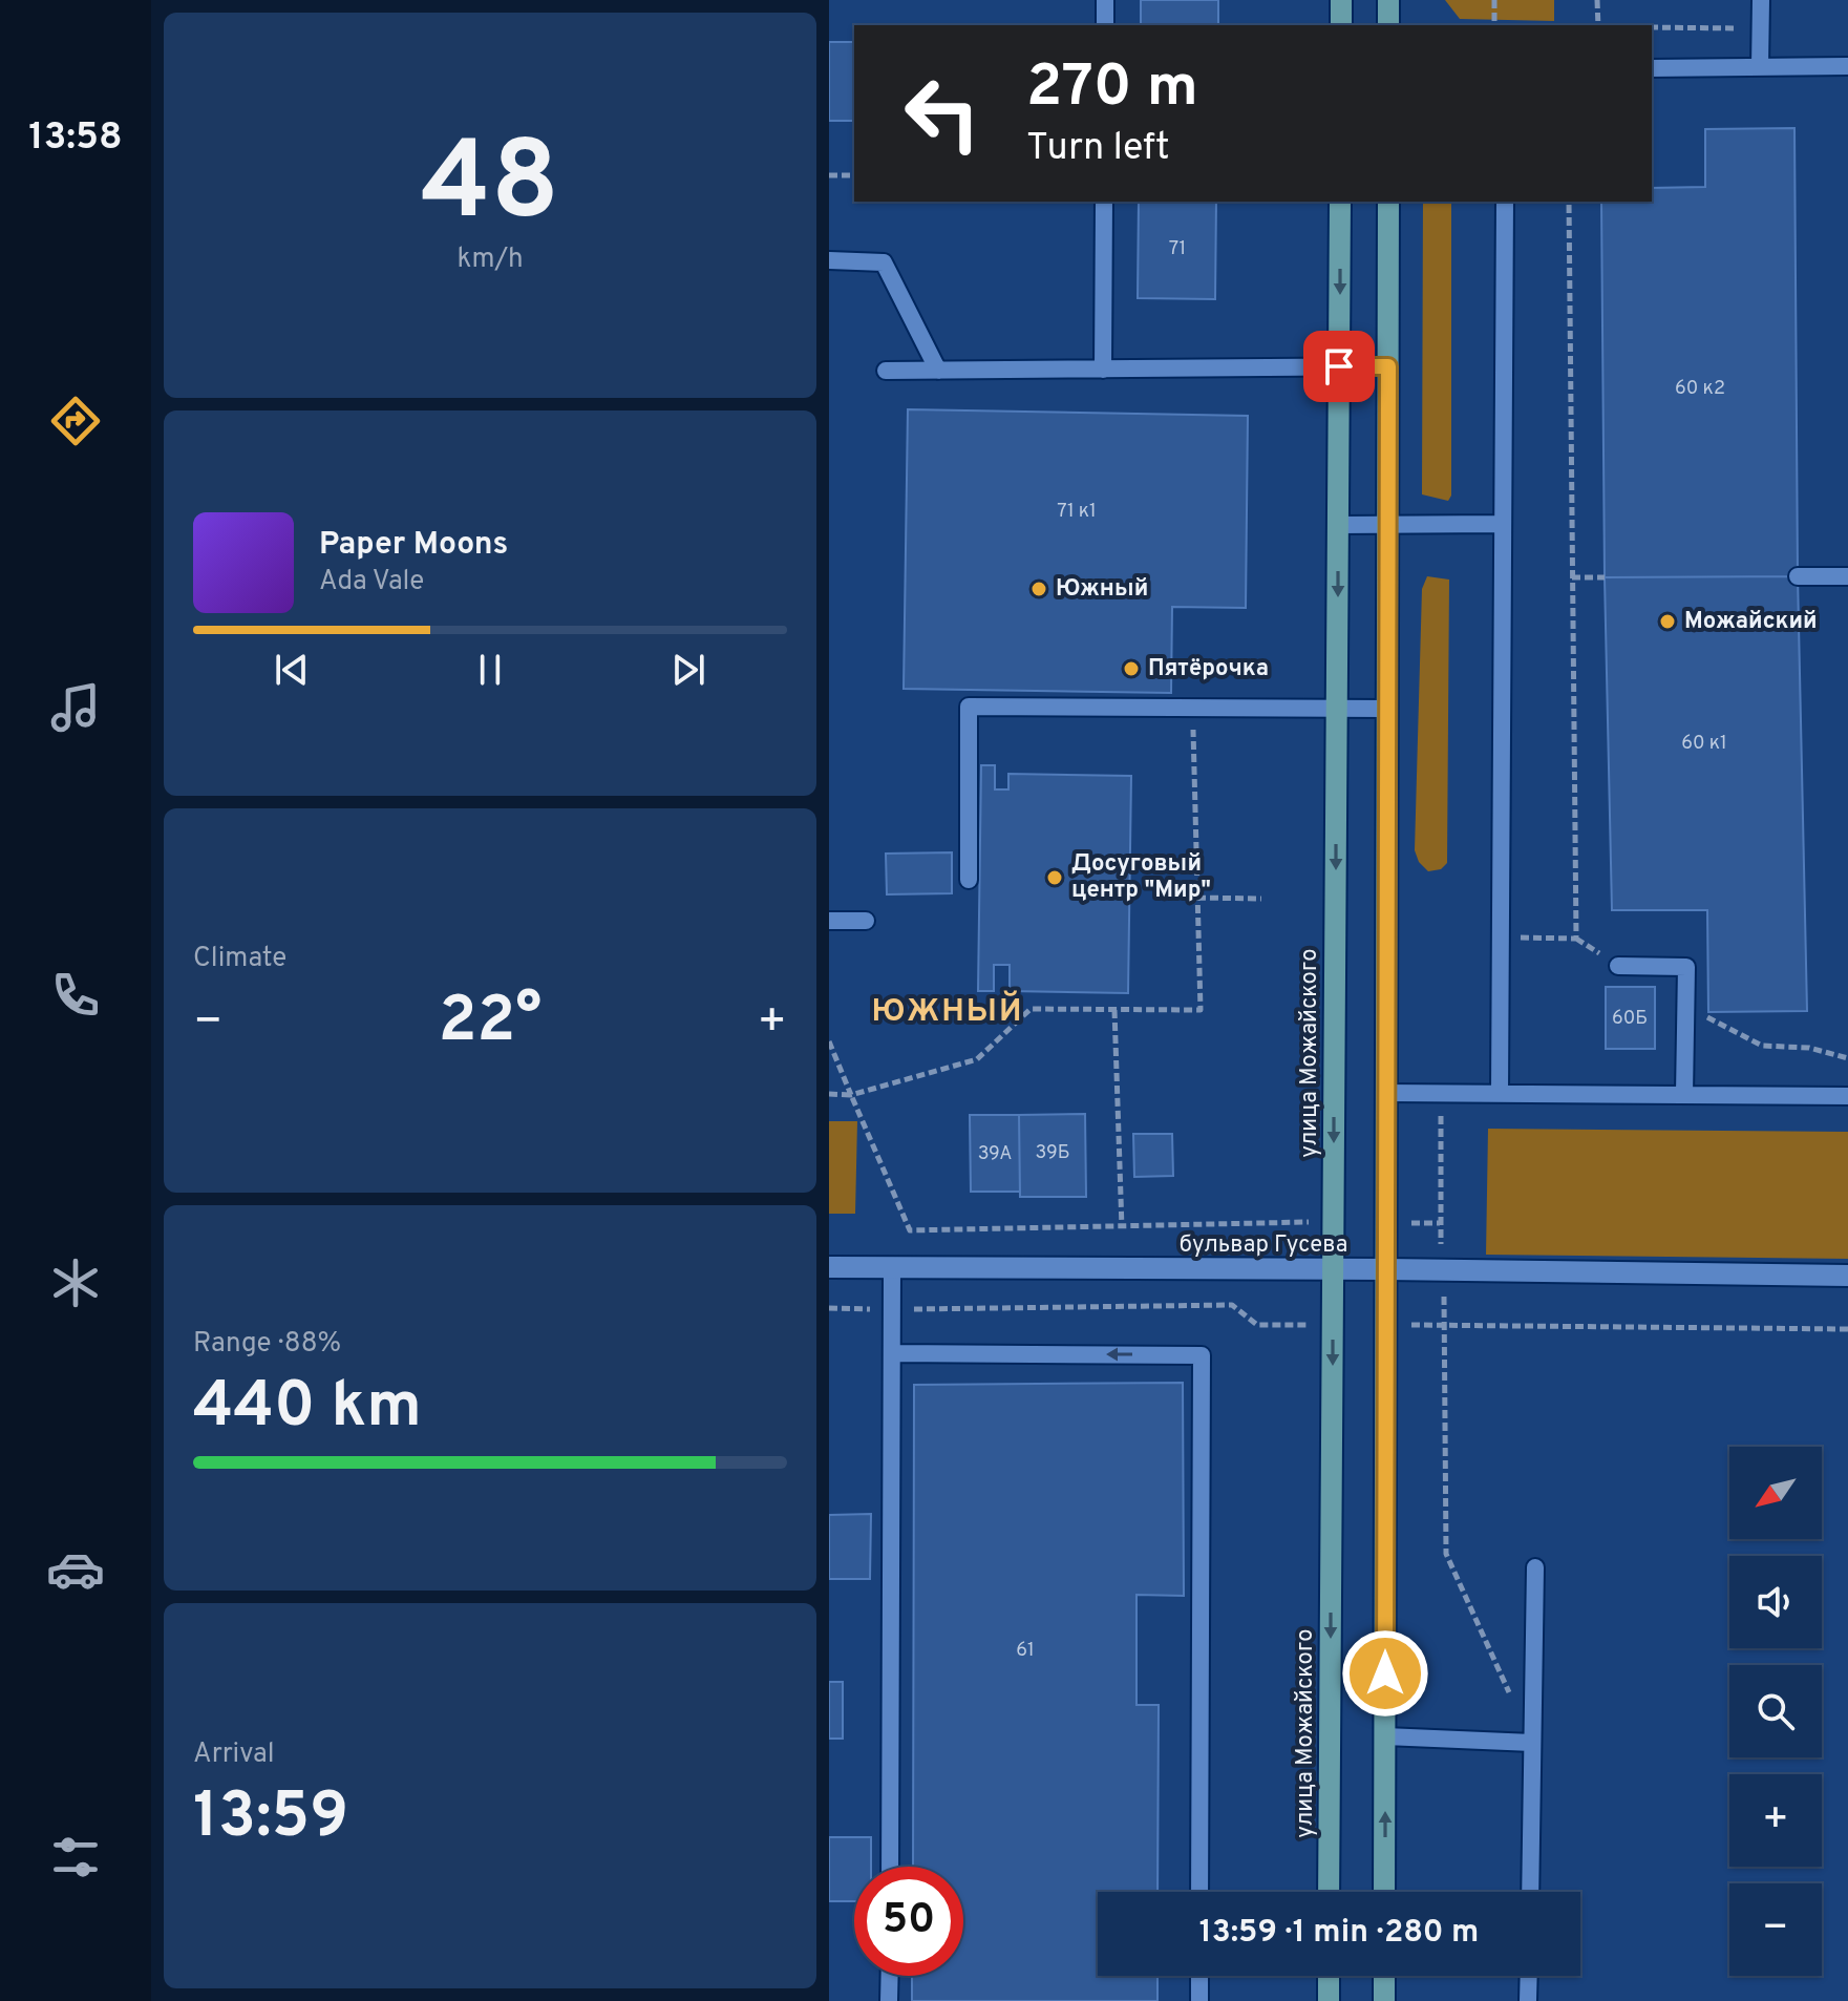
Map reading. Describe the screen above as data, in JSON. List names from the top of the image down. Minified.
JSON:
{"streets":{"main road":["улица Можайского"],"street":["бульвар Гусева"]},"crossings":[["улица Можайского","бульвар Гусева"]],"districts":["ЮЖНЫЙ"],"places":["Южный","Можайский","Пятёрочка","Досуговый центр \"Мир\""],"house_numbers":["71","60 к2","71 к1","60 к1","60Б","39Б","39А","61"],"north":"bottom left","page":{"tabs":"13:58","tile":[["48","km/h"],"Climate",["Range · 88%","440 km"],["Arrival","13:59"]],"turn":["270 m","Turn left"],"song":["Paper Moons","Ada Vale"],"heat":["−","22°","+"],"map_buttons":["+","−"],"limit":"50","trip":"13:59 · 1 min · 280 m"}}
